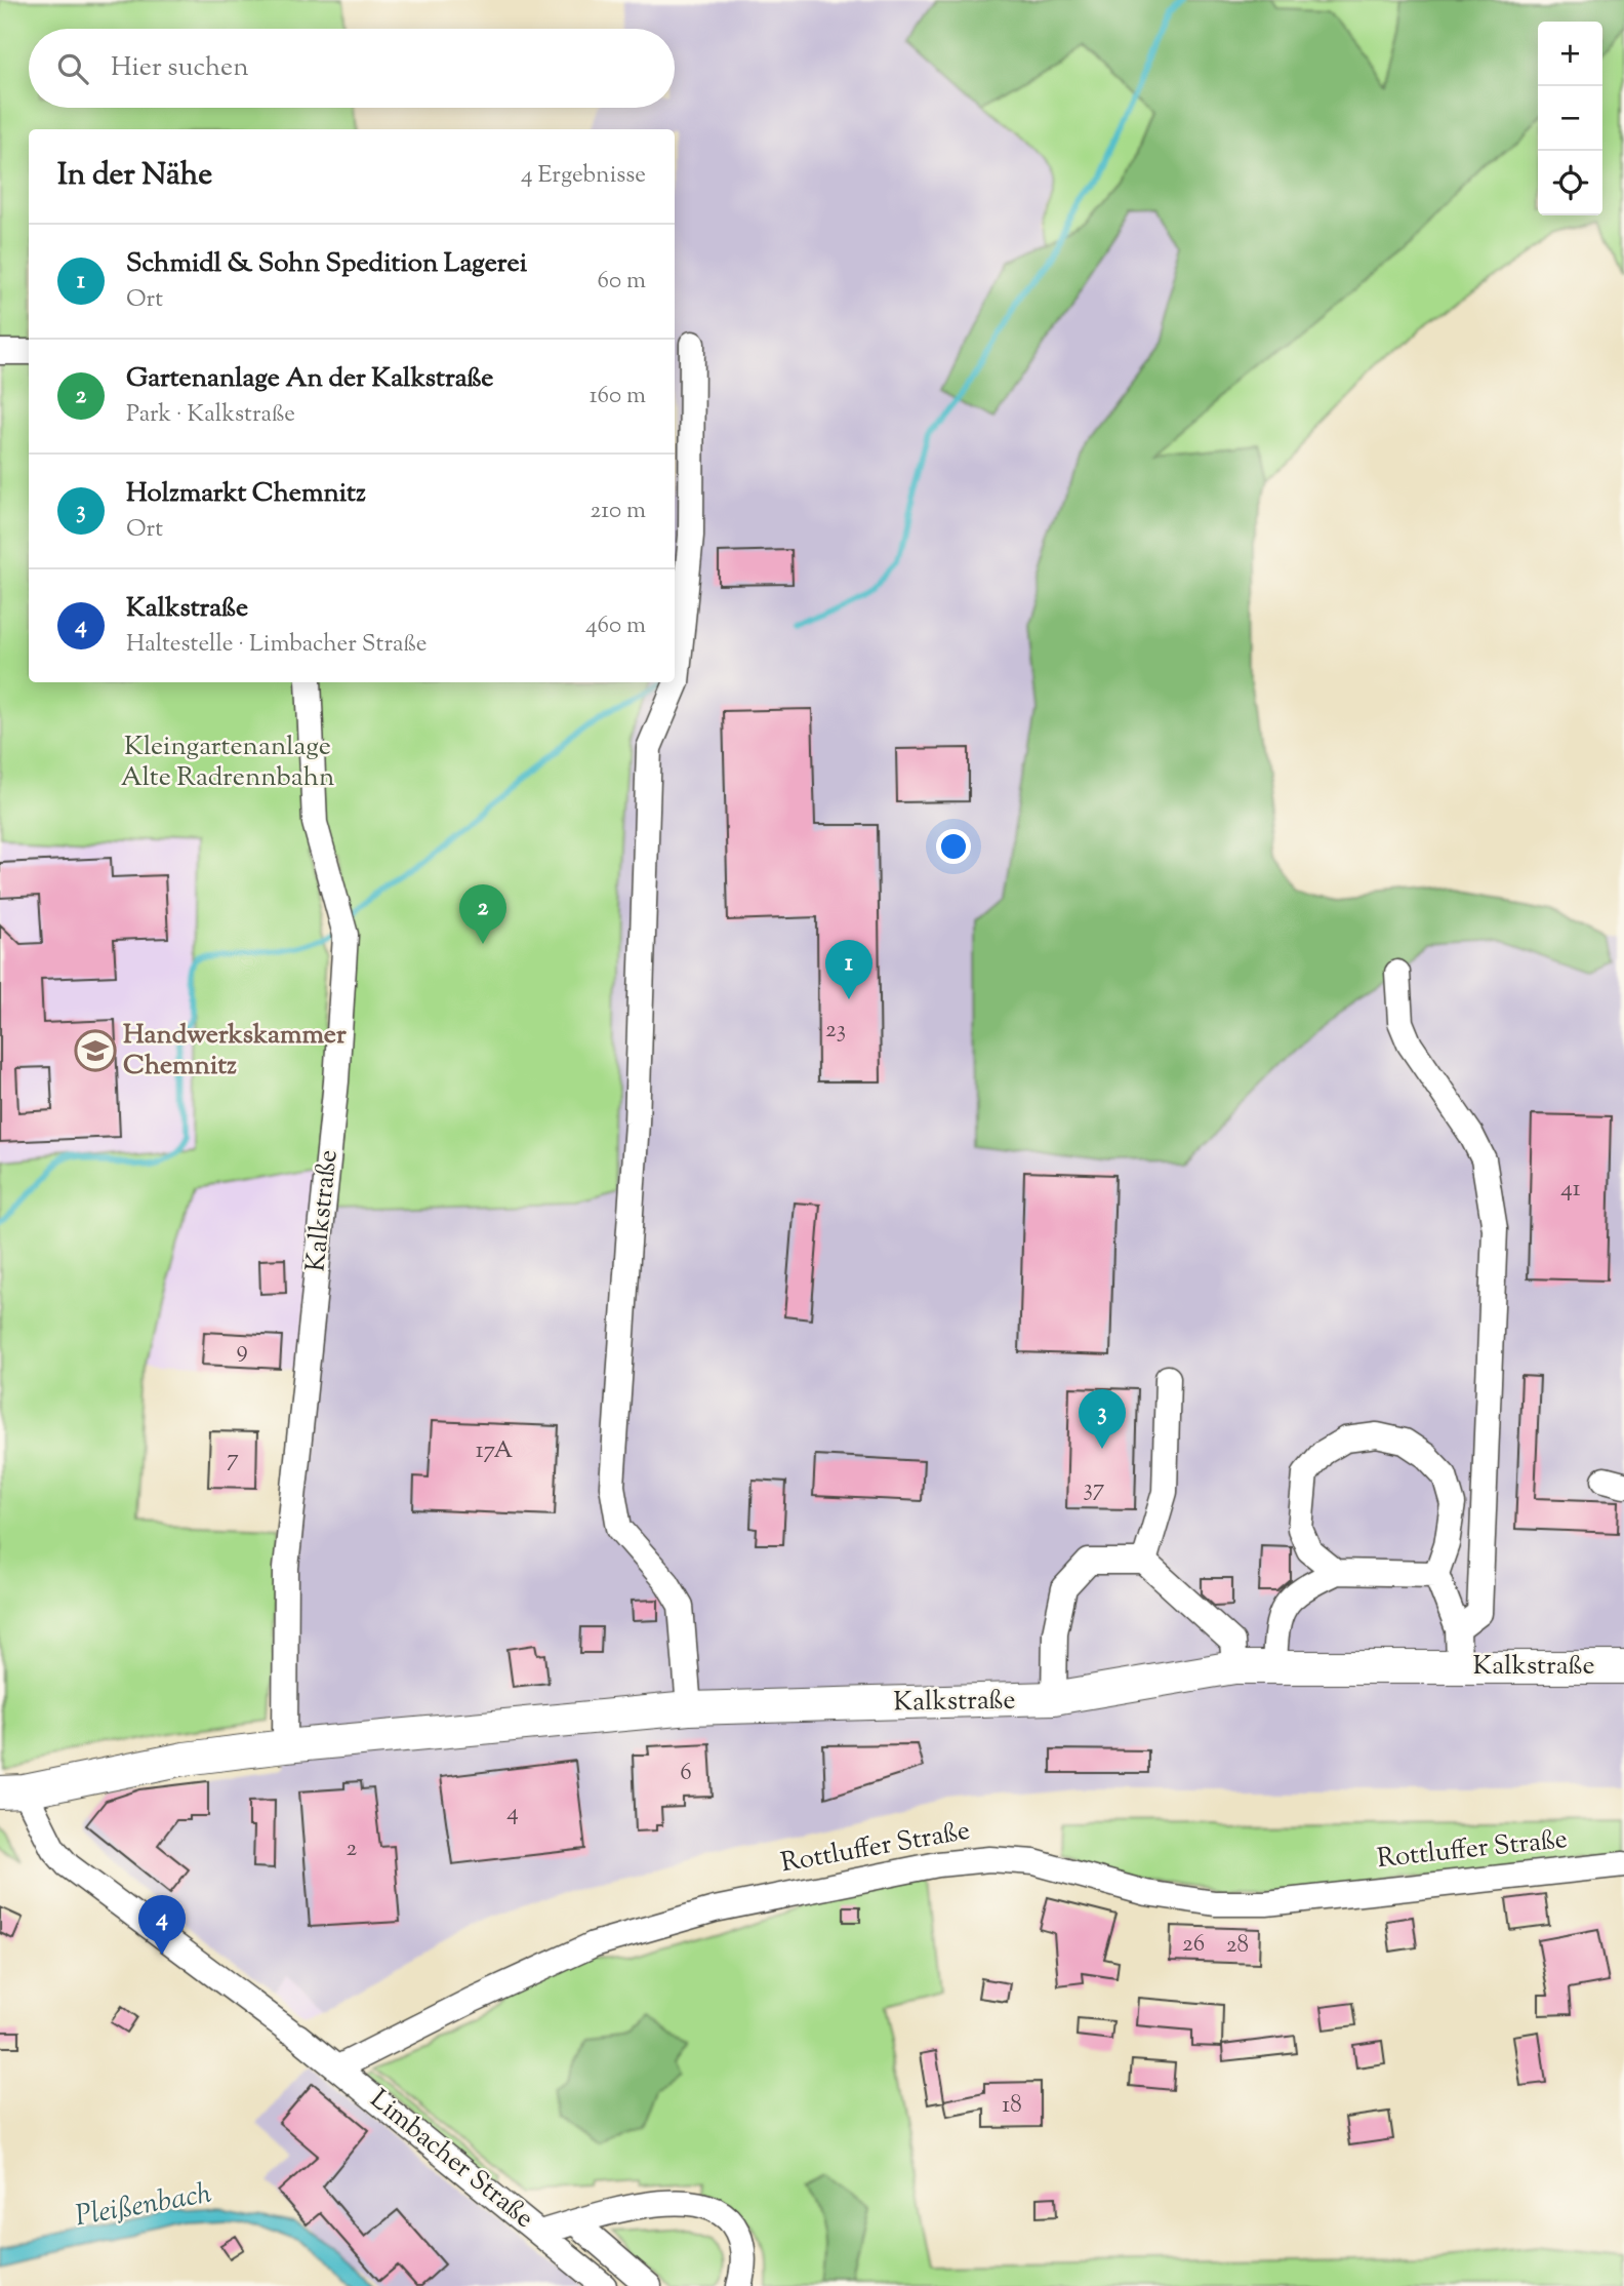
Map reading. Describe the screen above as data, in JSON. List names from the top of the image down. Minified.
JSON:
{"streets":{"main road":["Kalkstraße"],"street":["Rottluffer Straße","Limbacher Straße"]},"crossings":[["Kalkstraße","Limbacher Straße"],["Rottluffer Straße","Limbacher Straße"]],"water":["Pleißenbach"],"parks":["Kleingartenanlage Alte Radrennbahn"],"places":{"school or university":["Handwerkskammer Chemnitz"]},"house_numbers":["23","41","9","17A","7","37","6","4","2","26","28","18"],"page":{"map_buttons":["+","−"],"search":"Hier suchen","heading":["In der Nähe","4 Ergebnisse"],"list":[{"mark":"1","name":"Schmidl & Sohn Spedition Lagerei","note":"Ort","value":"60 m"},{"mark":"2","name":"Gartenanlage An der Kalkstraße","note":"Park · Kalkstraße","value":"160 m"},{"mark":"3","name":"Holzmarkt Chemnitz","note":"Ort","value":"210 m"},{"mark":"4","name":"Kalkstraße","note":"Haltestelle · Limbacher Straße","value":"460 m"}],"pins":["2","1","3","4"]}}
